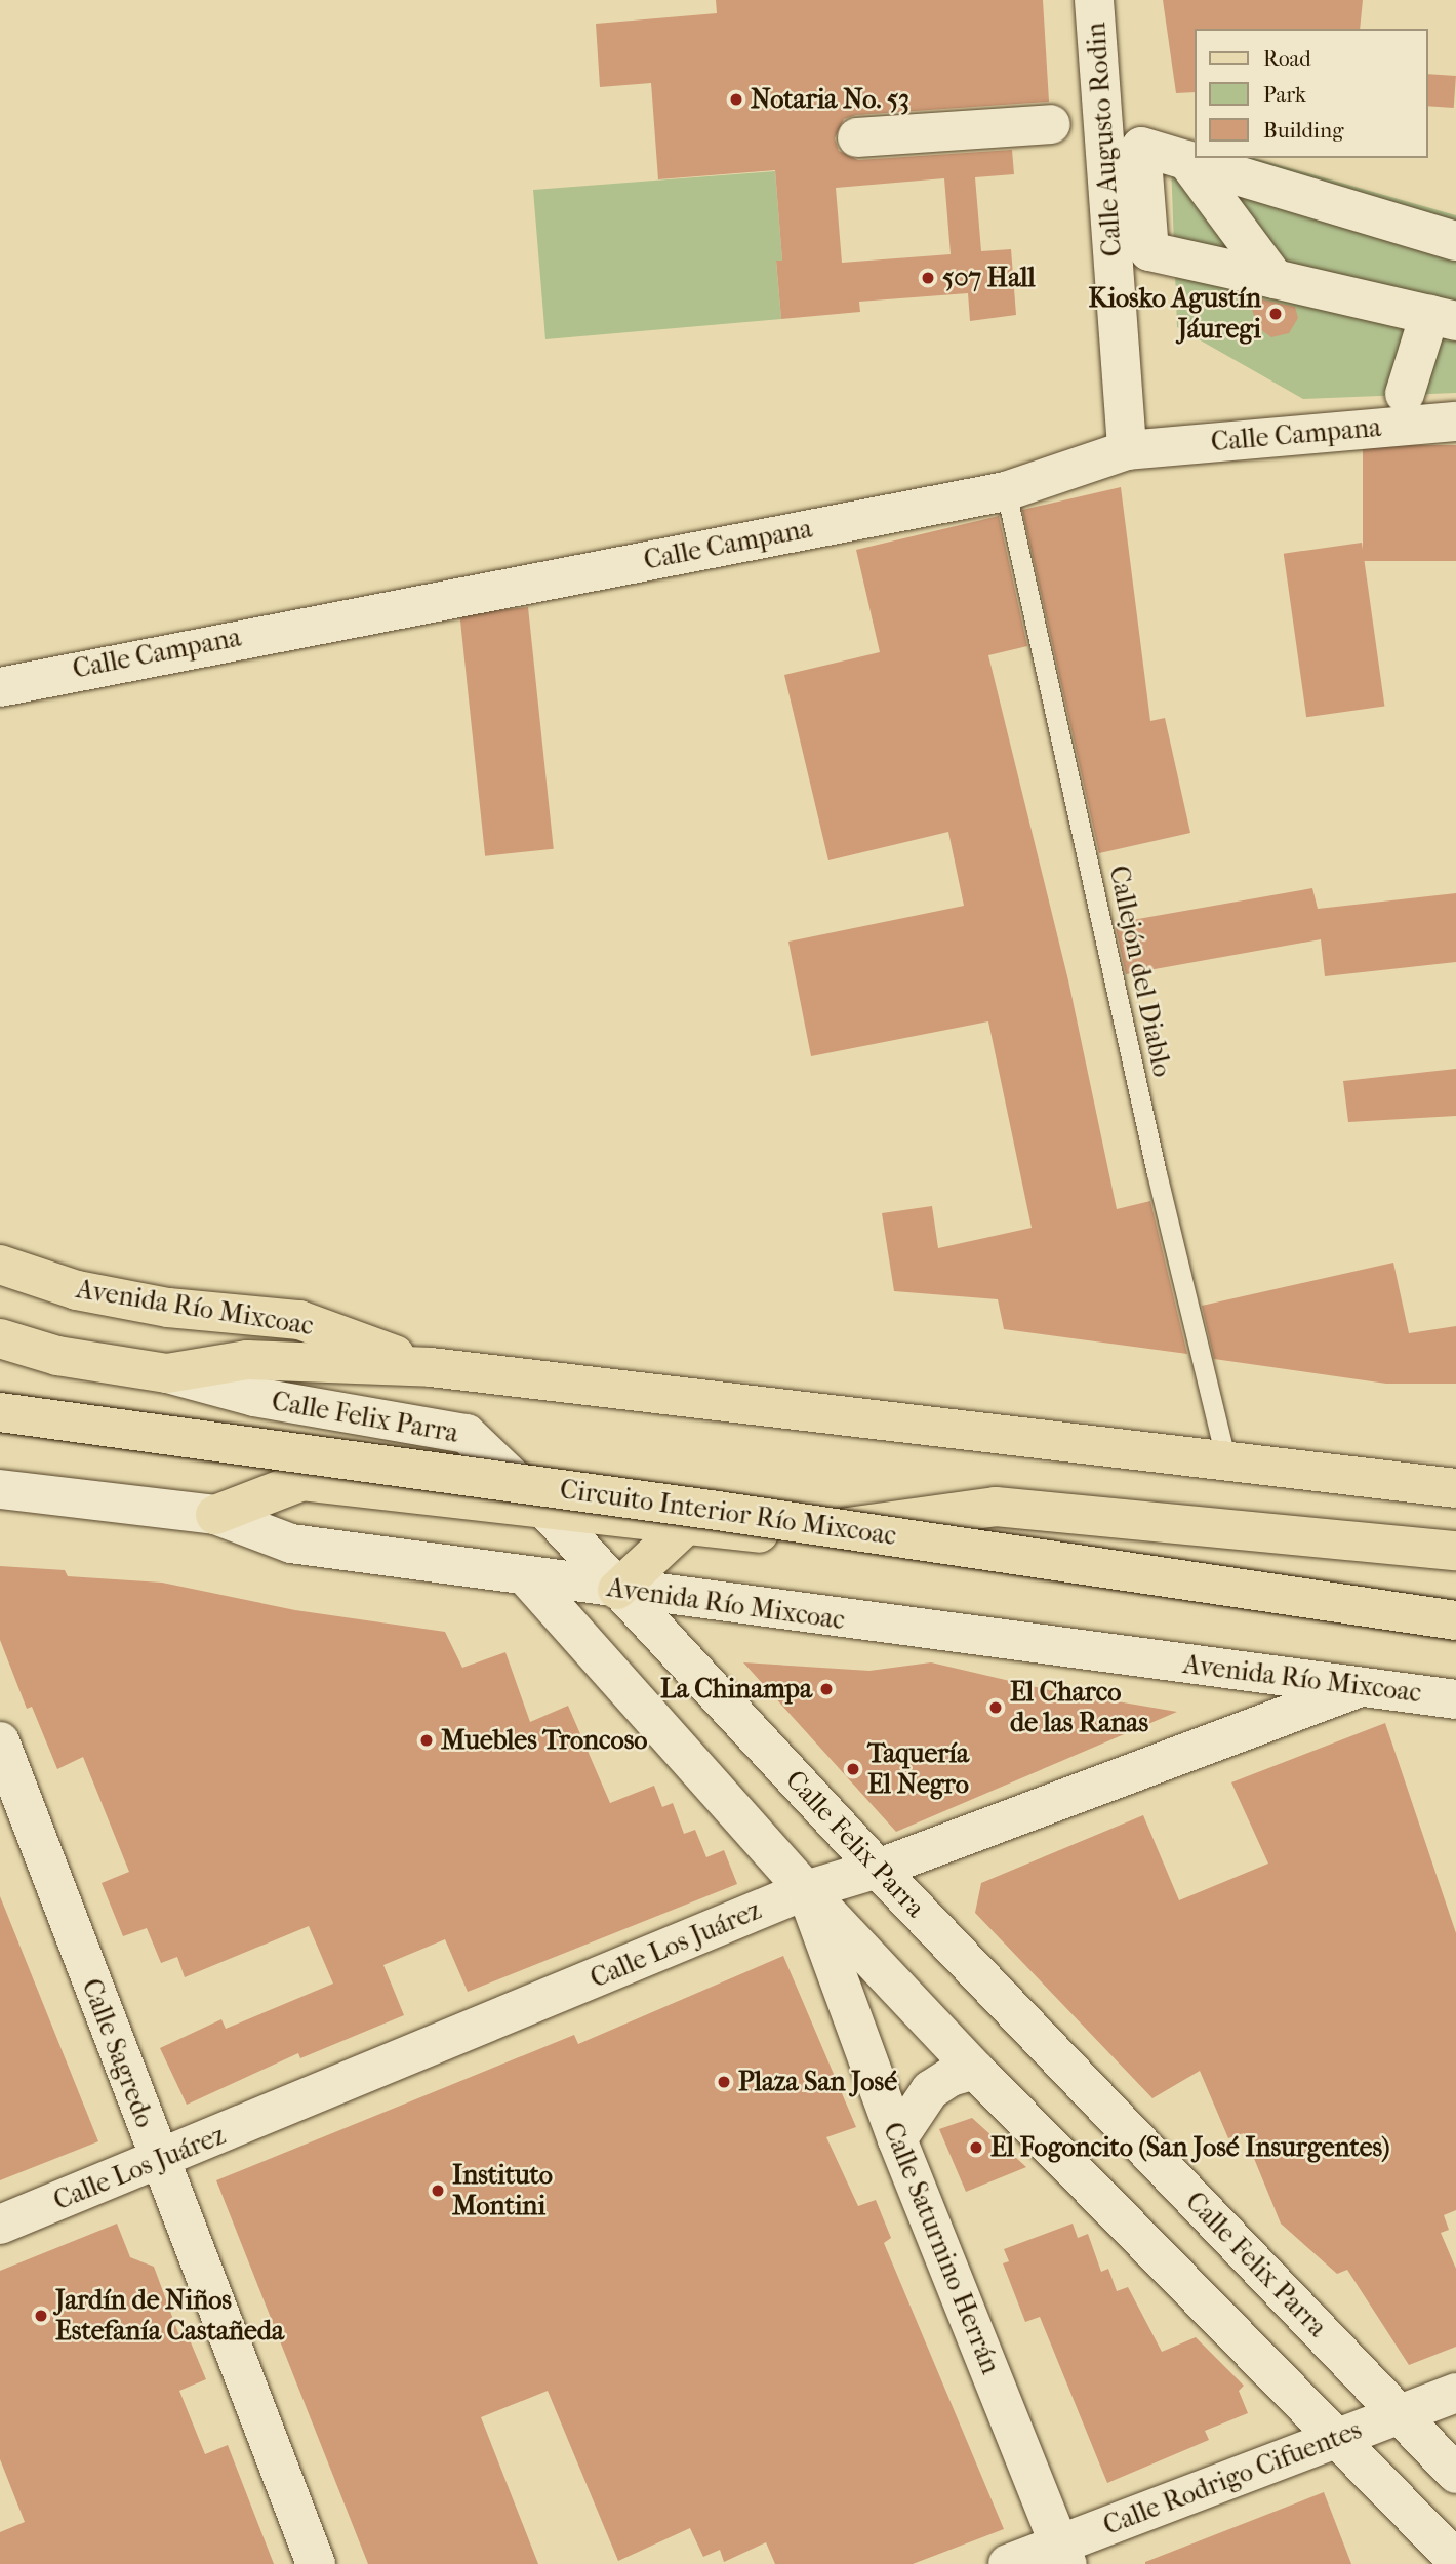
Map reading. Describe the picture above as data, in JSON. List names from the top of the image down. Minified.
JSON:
{"streets":{"main road":["Avenida Río Mixcoac","Circuito Interior Río Mixcoac"],"street":["Calle Augusto Rodin","Calle Campana","Calle Felix Parra","Calle Los Juárez","Calle Sagredo","Calle Saturnino Herrán","Calle Rodrigo Cifuentes"],"lane":["Callejón del Diablo"]},"crossings":[["Calle Augusto Rodin","Calle Campana"],["Calle Campana","Callejón del Diablo"],["Callejón del Diablo","Avenida Río Mixcoac"],["Avenida Río Mixcoac","Calle Felix Parra"],["Avenida Río Mixcoac","Calle Los Juárez"],["Calle Felix Parra","Calle Los Juárez"],["Calle Felix Parra","Calle Rodrigo Cifuentes"],["Calle Los Juárez","Calle Sagredo"],["Calle Los Juárez","Calle Saturnino Herrán"],["Calle Saturnino Herrán","Calle Rodrigo Cifuentes"]],"places":["Notaria No. 53","507 Hall","Kiosko Agustín Jáuregi","La Chinampa","El Charco de las Ranas","Muebles Troncoso","Taquería El Negro","Plaza San José","El Fogoncito (San José Insurgentes)","Instituto Montini","Jardín de Niños Estefanía Castañeda"],"legend":["Road","Park","Building"]}
